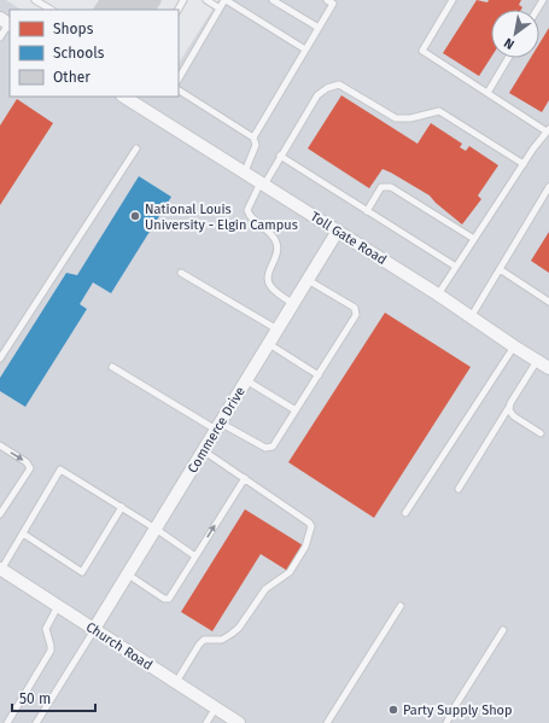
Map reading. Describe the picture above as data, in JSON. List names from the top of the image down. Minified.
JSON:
{"streets":{"street":["Toll Gate Road","Commerce Drive","Church Road"]},"crossings":[["Toll Gate Road","Commerce Drive"],["Commerce Drive","Church Road"]],"places":["National Louis University - Elgin Campus","Party Supply Shop"],"legend":["Shops","Schools","Other"],"scale_bar":"50 m","north":"bottom left"}
